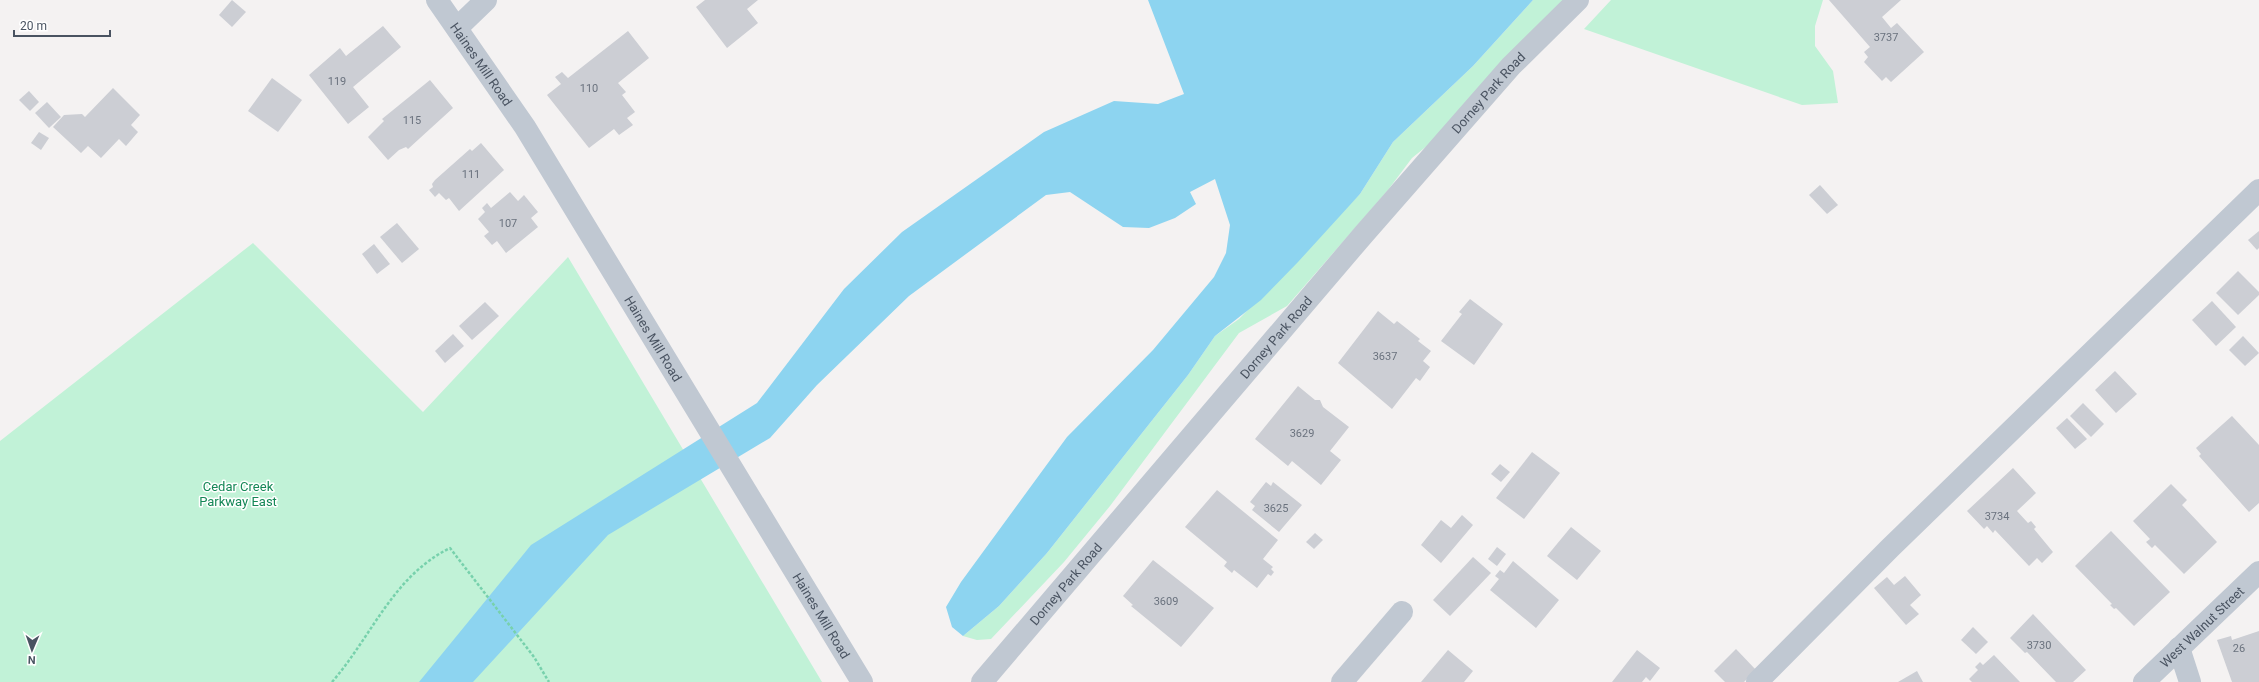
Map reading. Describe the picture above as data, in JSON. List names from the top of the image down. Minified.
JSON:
{"streets":{"street":["Haines Mill Road","Dorney Park Road","West Walnut Street"]},"parks":["Cedar Creek Parkway East"],"house_numbers":["3737","119","110","115","111","107","3637","3629","3625","3734","3609","3730","26"],"scale_bar":"20 m","north":"bottom"}
